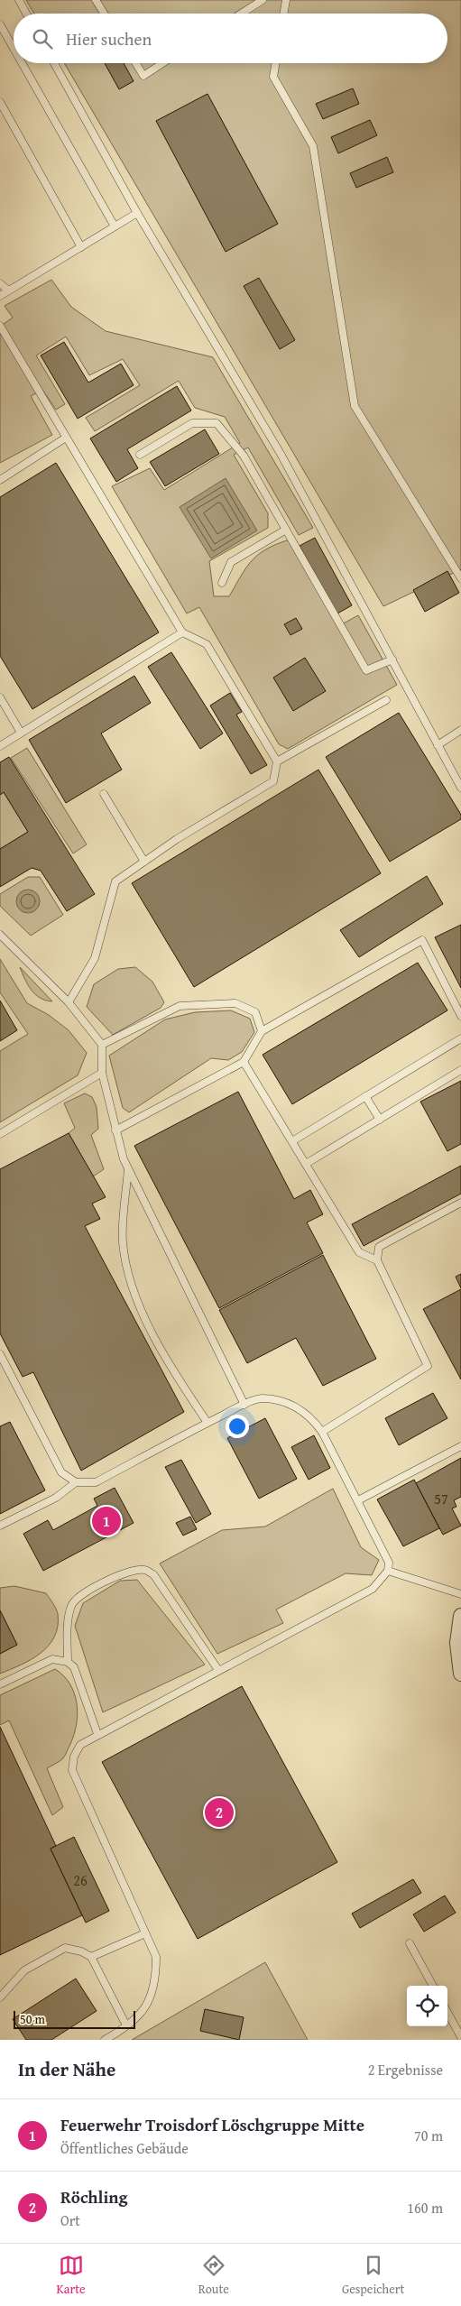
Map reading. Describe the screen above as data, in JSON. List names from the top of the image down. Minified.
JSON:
{"house_numbers":["57","26"],"scale_bar":"50 m","page":{"search":"Hier suchen","pins":["1","2"],"scale":"50 m","heading":["In der Nähe","2 Ergebnisse"],"list":[{"mark":"1","name":"Feuerwehr Troisdorf Löschgruppe Mitte","note":"Öffentliches Gebäude","value":"70 m"},{"mark":"2","name":"Röchling","note":"Ort","value":"160 m"}],"nav":["Karte","Route","Gespeichert"]}}
